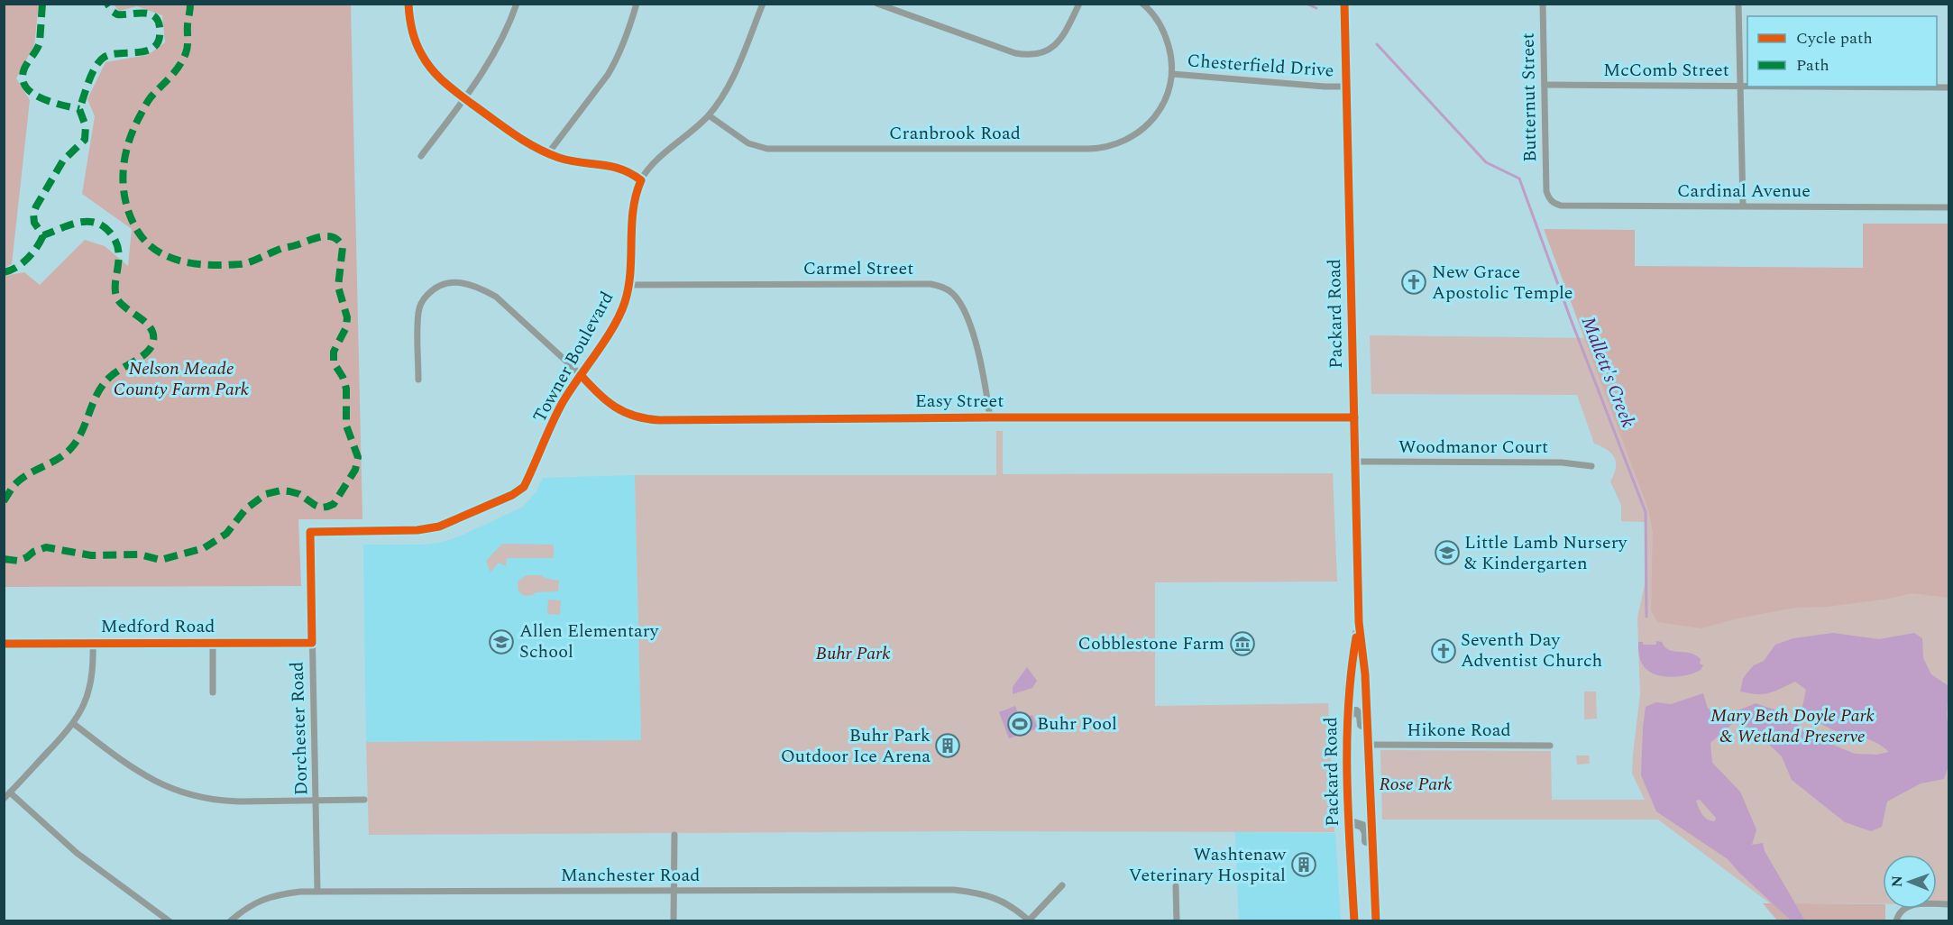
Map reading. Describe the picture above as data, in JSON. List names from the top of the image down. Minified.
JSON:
{"streets":{"main road":["Packard Road"],"street":["Chesterfield Drive","McComb Street","Butternut Street","Cranbrook Road","Cardinal Avenue","Carmel Street","Towner Boulevard","Easy Street","Woodmanor Court","Medford Road","Dorchester Road","Hikone Road","Manchester Road"]},"crossings":[["Chesterfield Drive","Cranbrook Road"],["Chesterfield Drive","Packard Road"],["McComb Street","Butternut Street"],["Butternut Street","Cardinal Avenue"],["Cranbrook Road","Towner Boulevard"],["Carmel Street","Towner Boulevard"],["Carmel Street","Easy Street"],["Packard Road","Easy Street"],["Packard Road","Woodmanor Court"],["Packard Road","Hikone Road"],["Towner Boulevard","Easy Street"],["Towner Boulevard","Dorchester Road"],["Medford Road","Dorchester Road"],["Dorchester Road","Manchester Road"]],"water":["Mallett's Creek"],"parks":["Nelson Meade County Farm Park","Buhr Park","Mary Beth Doyle Park & Wetland Preserve","Rose Park"],"places":{"church":["New Grace Apostolic Temple","Seventh Day Adventist Church"],"school or university":["Little Lamb Nursery & Kindergarten","Allen Elementary School"],"museum":["Cobblestone Farm"],"sports":["Buhr Pool"],"building":["Buhr Park Outdoor Ice Arena","Washtenaw Veterinary Hospital"]},"legend":["Cycle path","Path"],"north":"left"}
